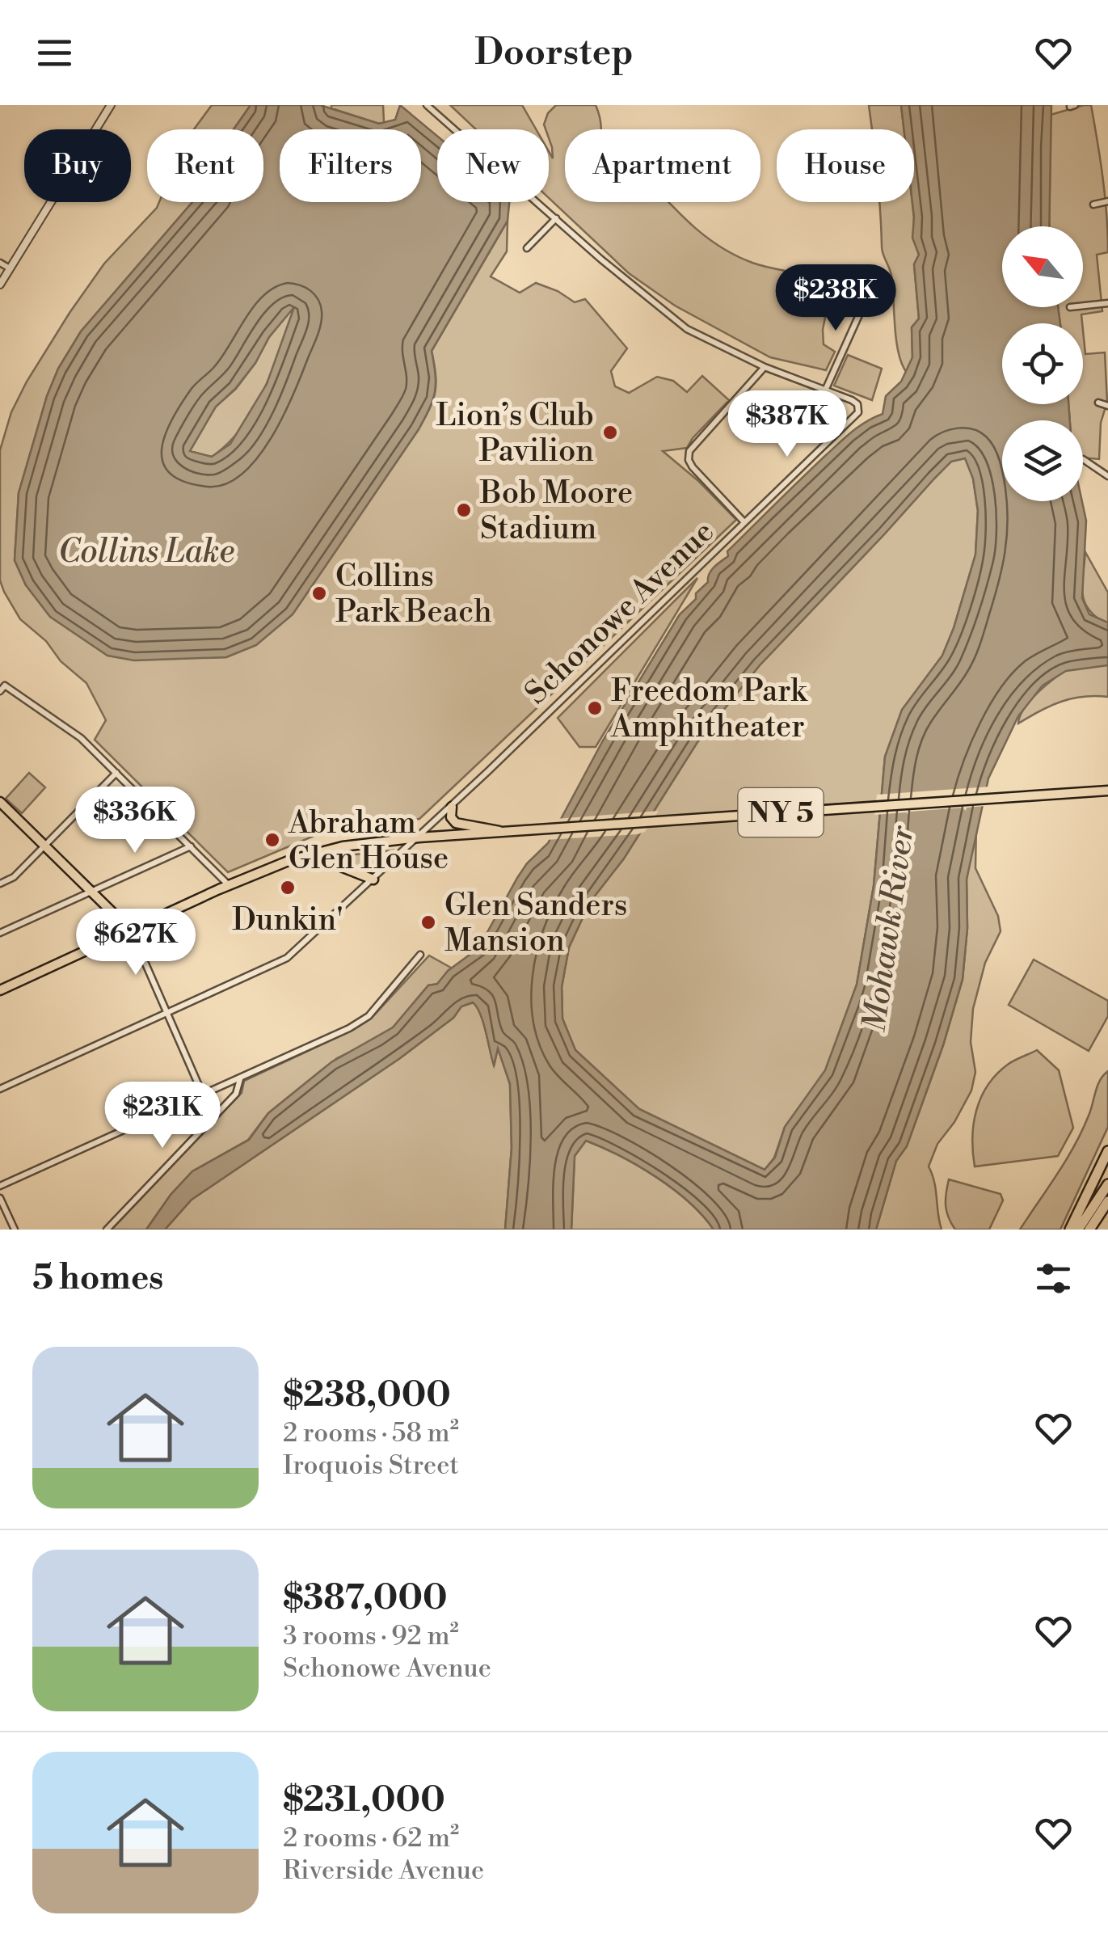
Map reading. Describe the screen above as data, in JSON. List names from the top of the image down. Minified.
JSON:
{"streets":{"main road":["NY 5"],"street":["Schonowe Avenue"]},"crossings":[["Schonowe Avenue","NY 5"]],"water":["Collins Lake","Mohawk River"],"places":["Lion’s Club Pavilion","Bob Moore Stadium","Collins Park Beach","Freedom Park Amphitheater","Abraham Glen House","Dunkin'","Glen Sanders Mansion"],"north":"top left","page":{"header":"Doorstep","chip":["Buy","Rent","Filters","New","Apartment","House"],"price":["$238K","$387K","$336K","$627K","$231K"],"heading":"5 homes","list":[{"name":"$238,000","note":"2 rooms · 58 m² · Iroquois Street"},{"name":"$387,000","note":"3 rooms · 92 m² · Schonowe Avenue"},{"name":"$231,000","note":"2 rooms · 62 m² · Riverside Avenue"}]}}
